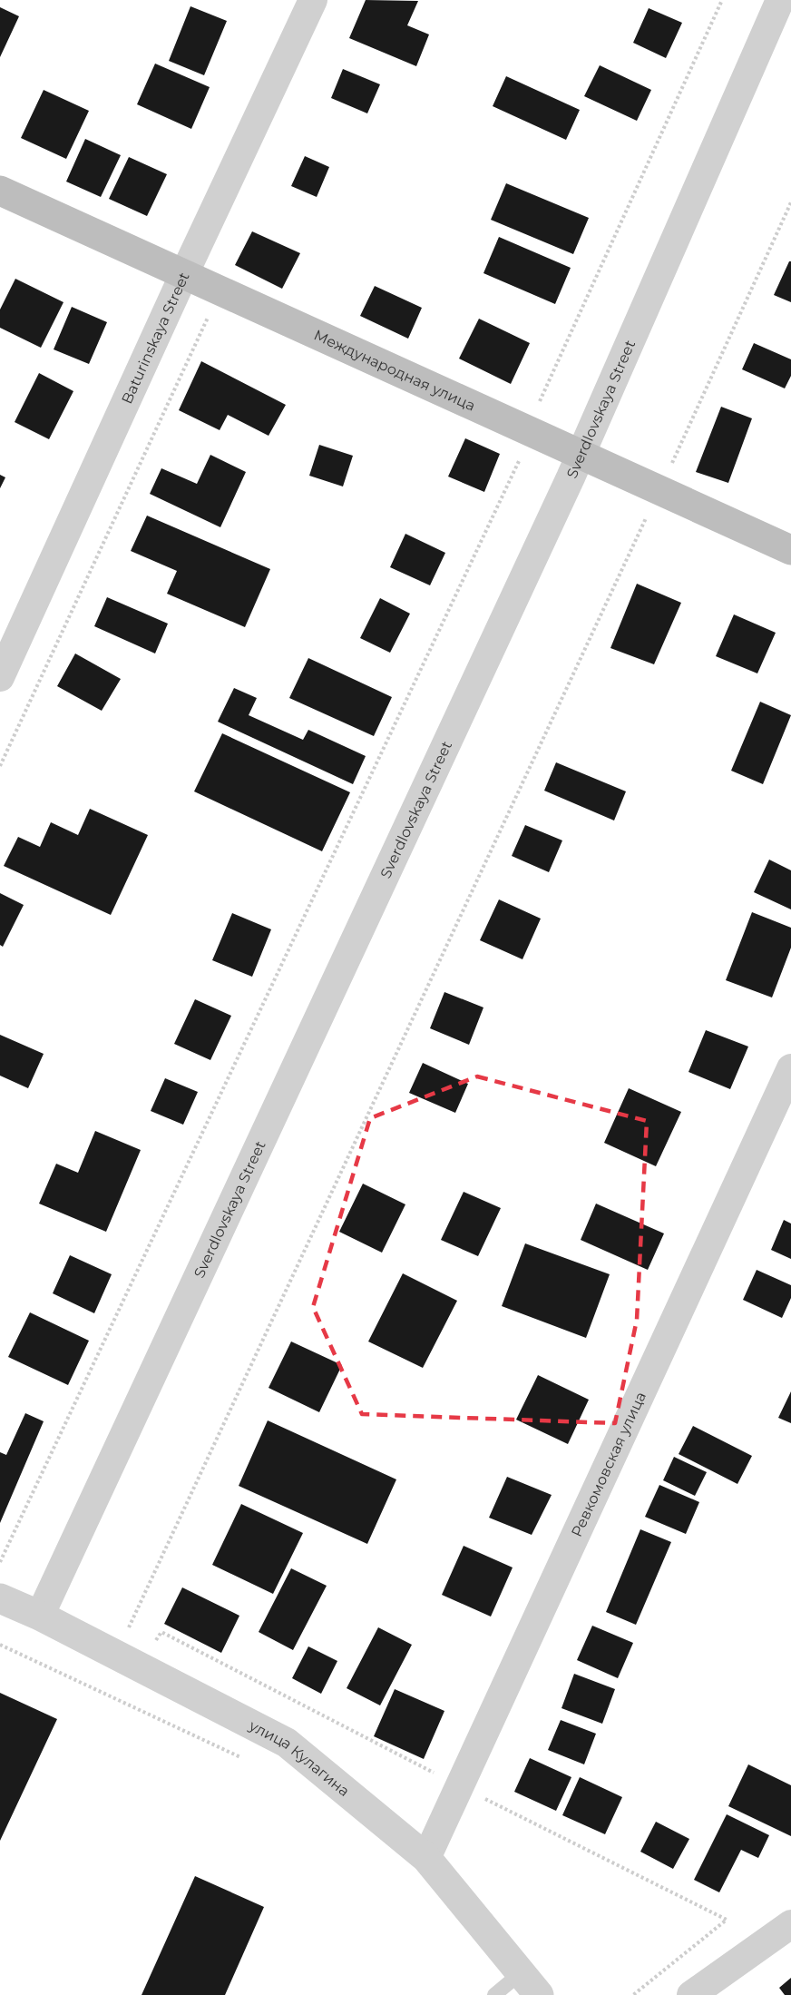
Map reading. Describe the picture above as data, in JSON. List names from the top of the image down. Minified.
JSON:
{"streets":{"main road":["Международная улица"],"street":["Baturinskaya Street","Sverdlovskaya Street","Ревкомовская улица","улица Кулагина"]},"crossings":[["Baturinskaya Street","Международная улица"],["Международная улица","Sverdlovskaya Street"],["Sverdlovskaya Street","улица Кулагина"],["Ревкомовская улица","улица Кулагина"]]}
